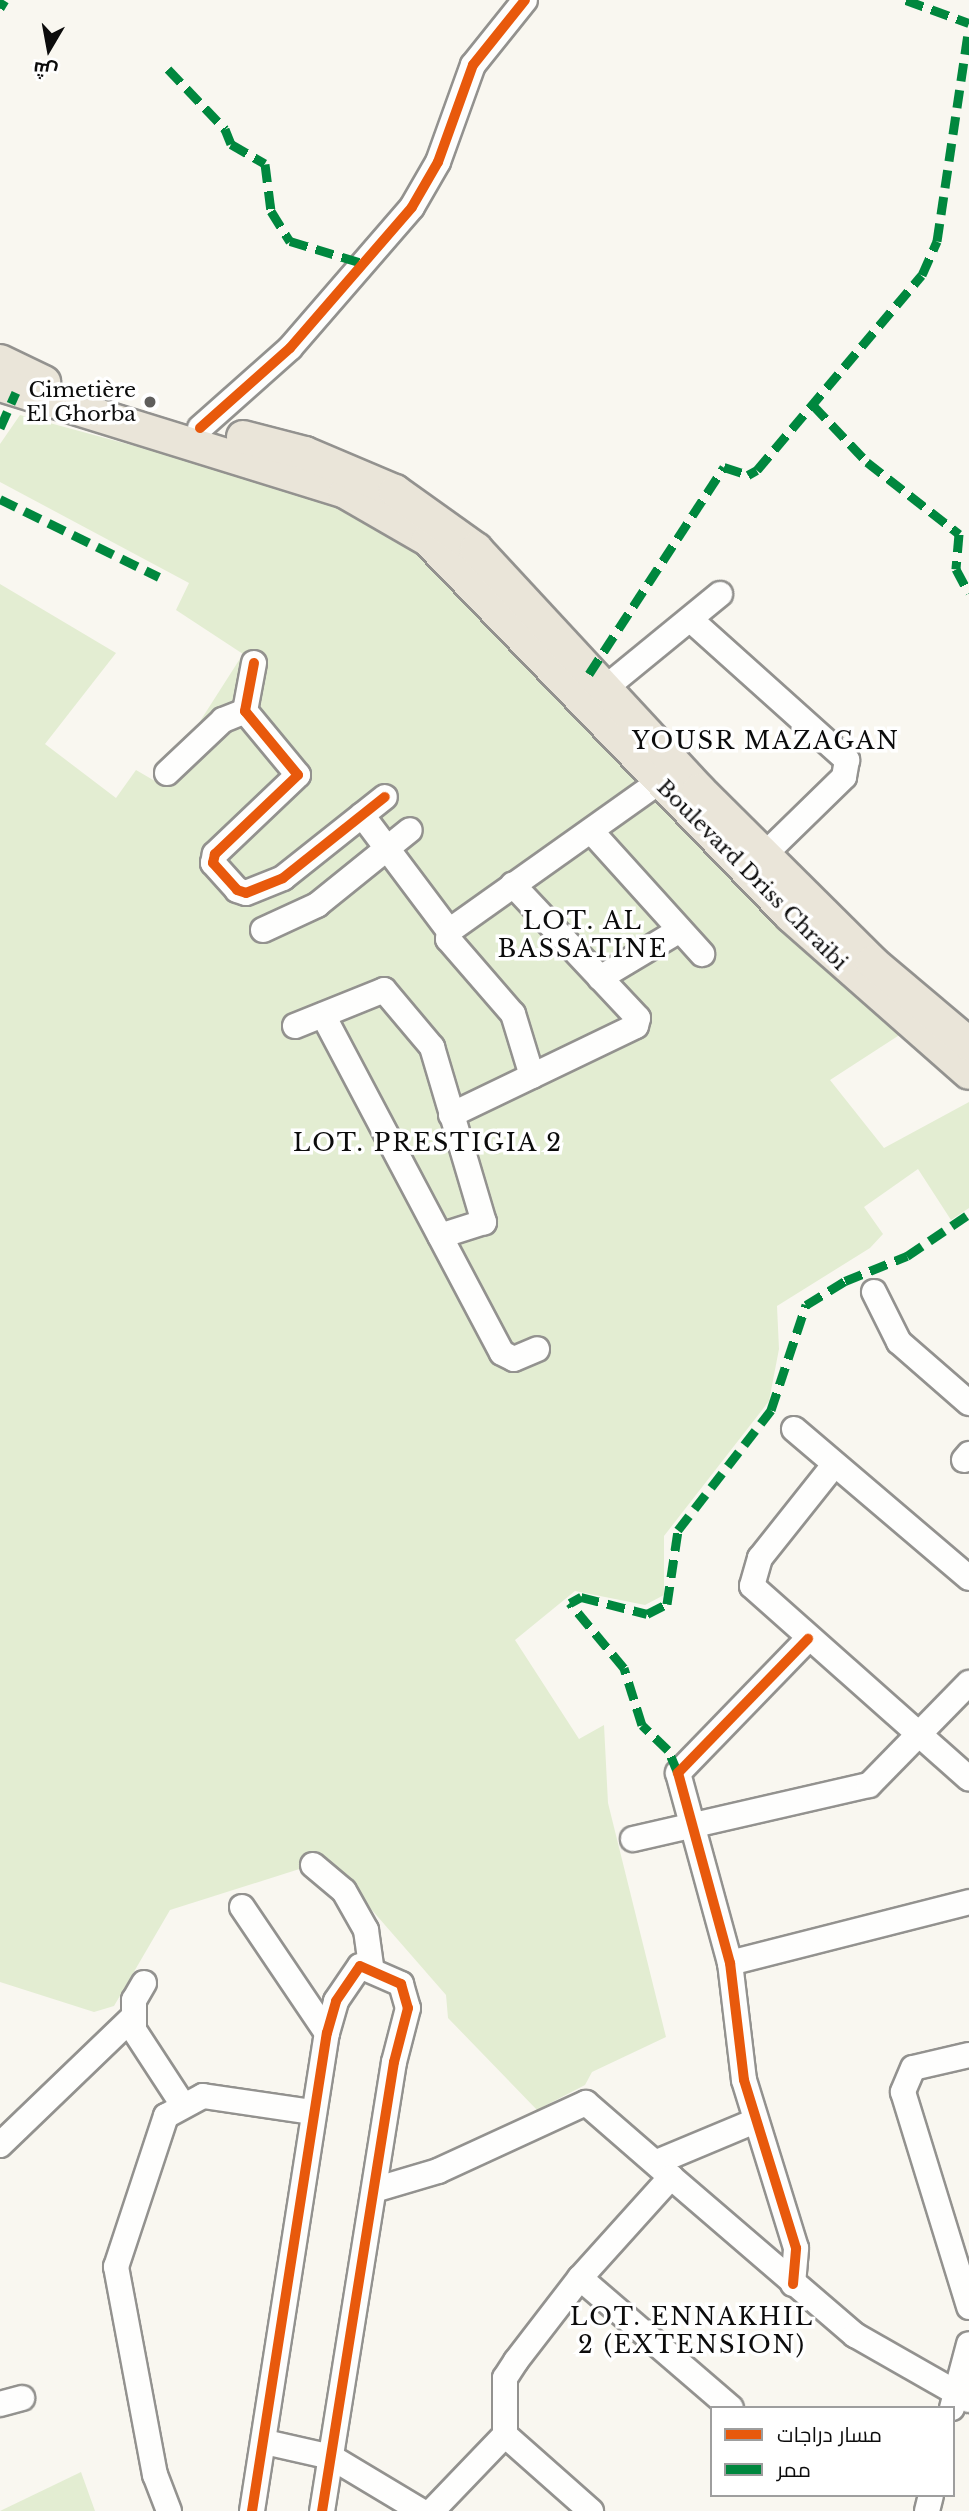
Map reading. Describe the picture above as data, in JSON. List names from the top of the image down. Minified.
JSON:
{"streets":{"main road":["Boulevard Driss Chraibi"]},"districts":["YOUSR MAZAGAN","LOT. AL BASSATINE","LOT. PRESTIGIA 2","LOT. ENNAKHIL 2 (EXTENSION)"],"places":["Cimetière El Ghorba"],"legend":["مسار دراجات","ممر"],"north":"bottom"}
